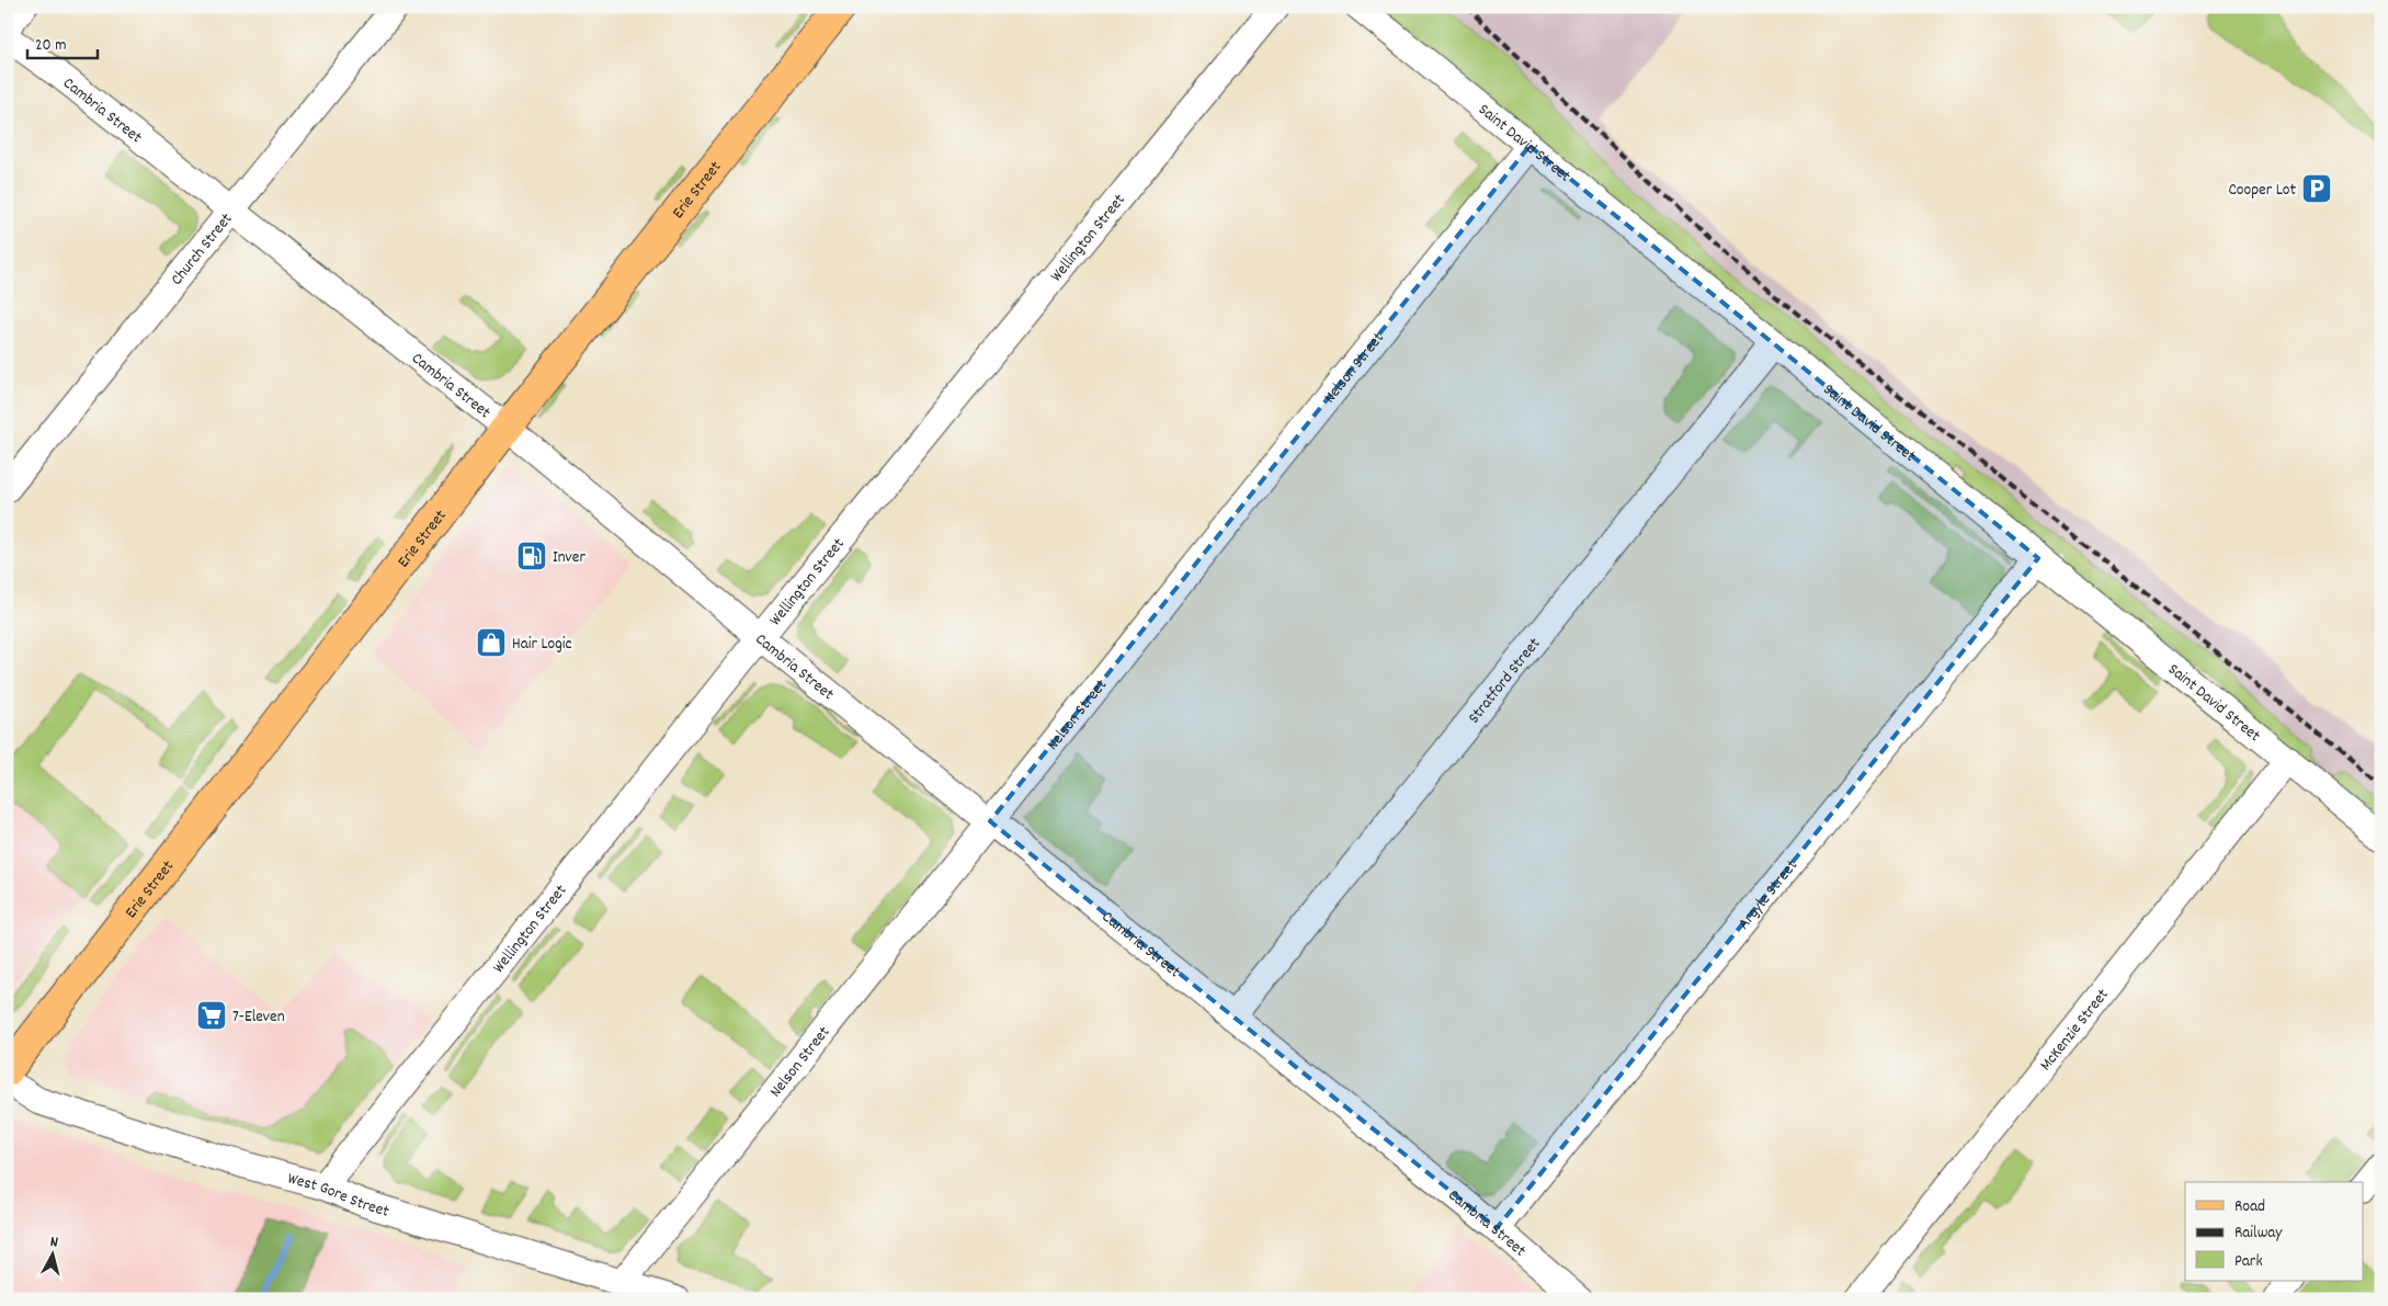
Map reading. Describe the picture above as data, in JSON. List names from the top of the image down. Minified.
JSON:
{"streets":{"main road":["Erie Street"],"street":["Cambria Street","Saint David Street","Wellington Street","Church Street","Nelson Street","Stratford Street","Argyle Street","McKenzie Street","West Gore Street"]},"crossings":[["Cambria Street","Erie Street"],["Cambria Street","Wellington Street"],["Cambria Street","Church Street"],["Cambria Street","Nelson Street"],["Cambria Street","Stratford Street"],["Cambria Street","Argyle Street"],["Saint David Street","Nelson Street"],["Saint David Street","Stratford Street"],["Saint David Street","Argyle Street"],["Saint David Street","McKenzie Street"],["Wellington Street","West Gore Street"],["Nelson Street","West Gore Street"]],"places":{"parking":["Cooper Lot"],"fuel station":["Inver"],"shop":["Hair Logic"],"supermarket":["7-Eleven"]},"legend":["Road","Railway","Park"],"scale_bar":"20 m","north":"top"}
